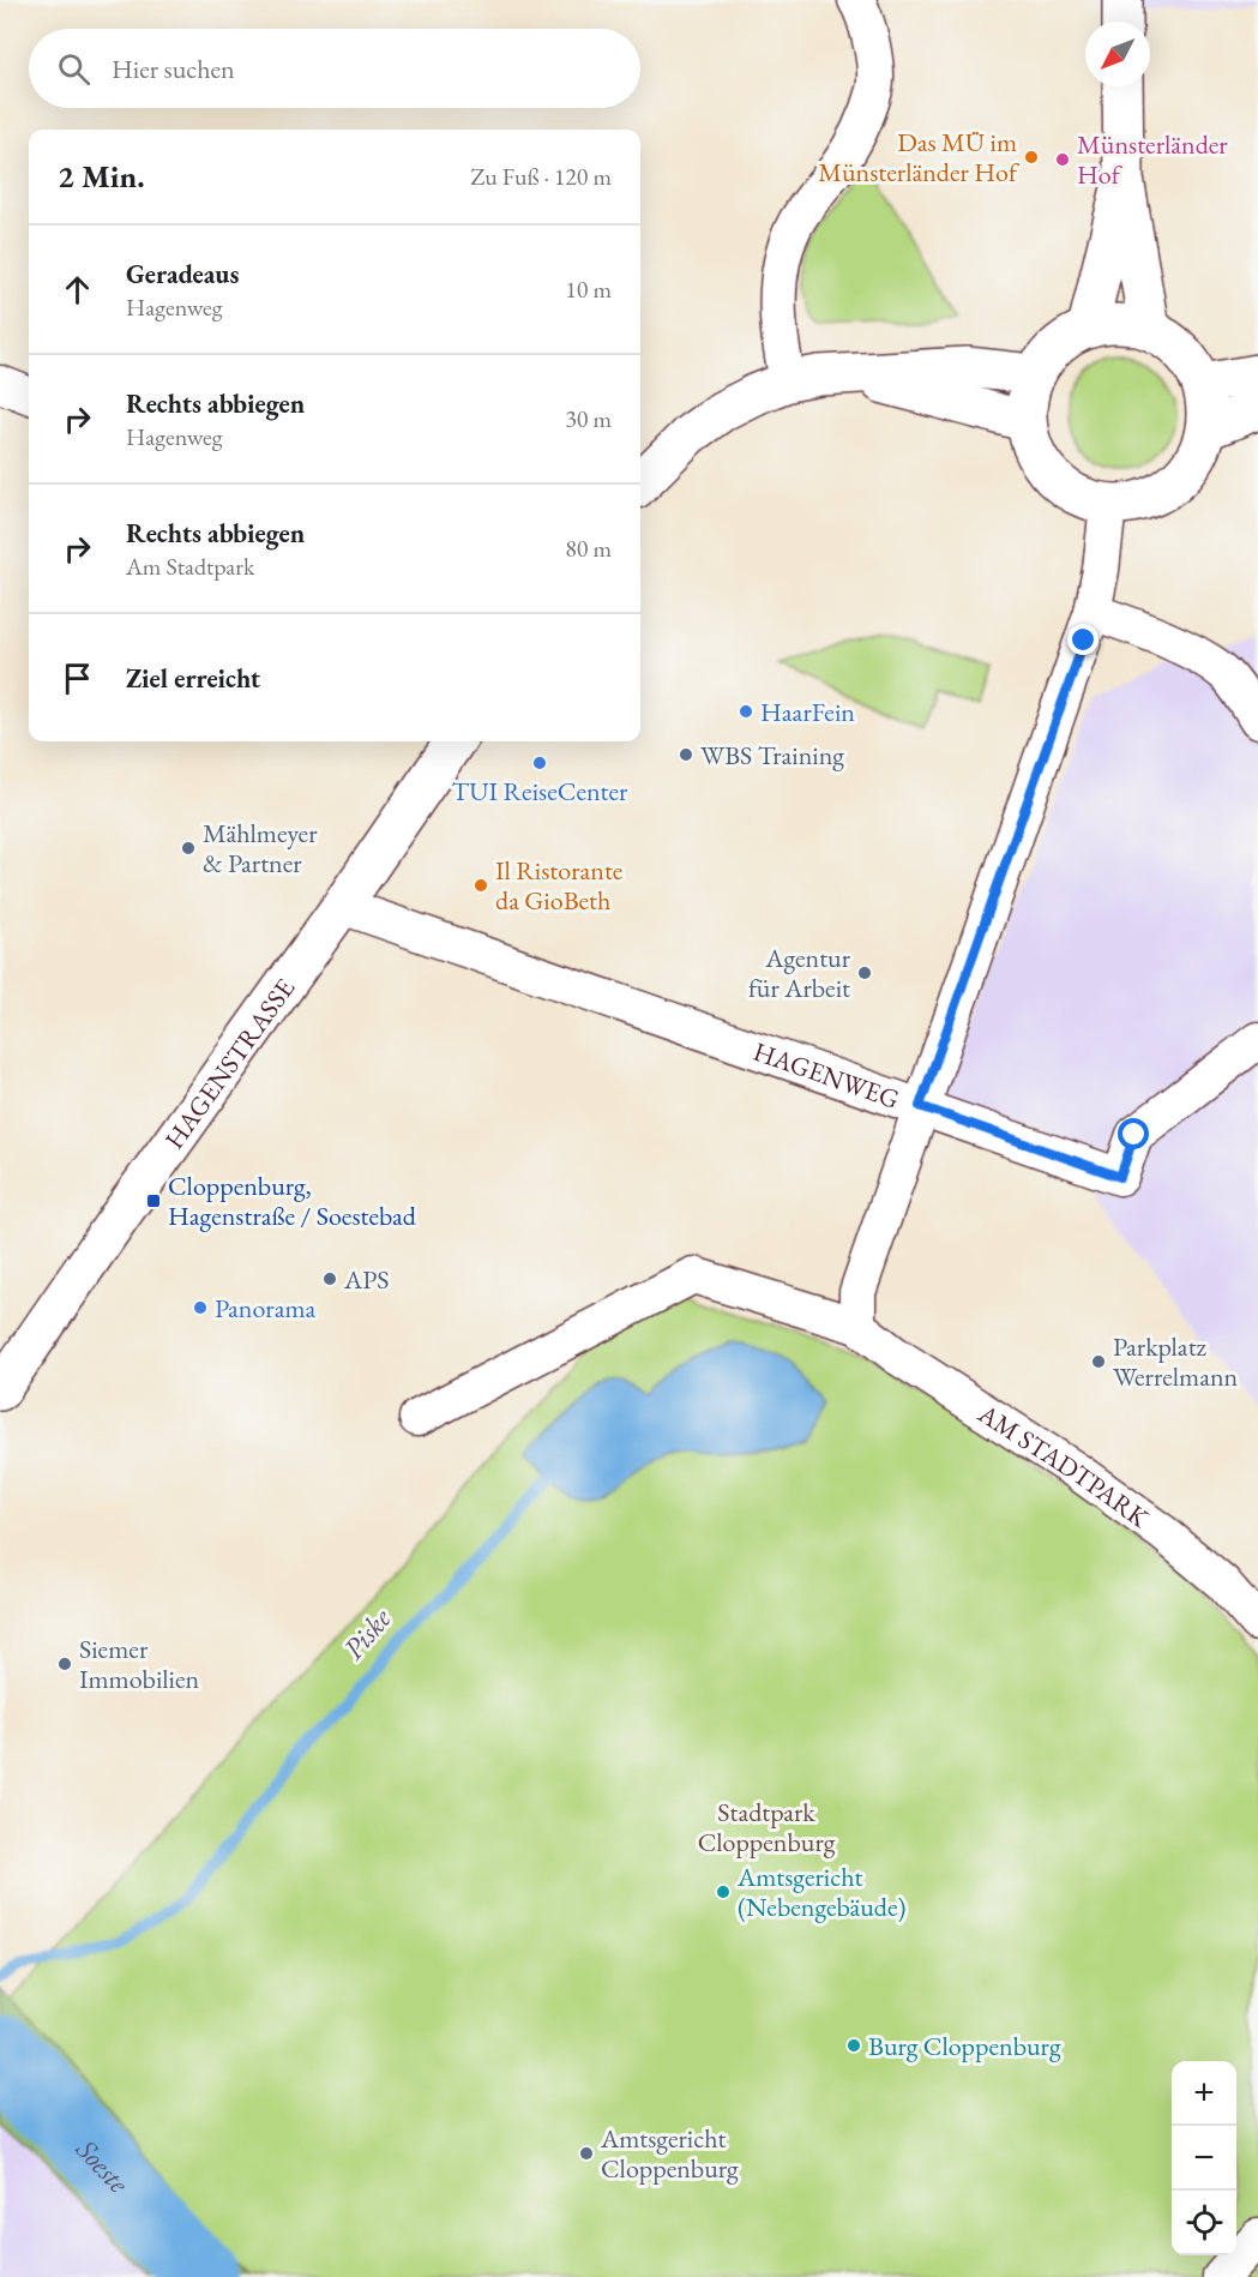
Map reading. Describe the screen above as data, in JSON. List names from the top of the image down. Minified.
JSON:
{"streets":{"street":["HAGENSTRASSE","HAGENWEG","AM STADTPARK"]},"crossings":[["HAGENSTRASSE","HAGENWEG"]],"water":["Piske","Soeste"],"parks":["Stadtpark Cloppenburg"],"places":{"other":["Das MÜ im Münsterländer Hof","Münsterländer Hof","HaarFein","WBS Training","TUI ReiseCenter","Mählmeyer & Partner","Il Ristorante da GioBeth","Agentur für Arbeit","APS","Panorama","Parkplatz Werrelmann","Siemer Immobilien","Amtsgericht (Nebengebäude)","Burg Cloppenburg","Amtsgericht Cloppenburg"],"transit":["Cloppenburg, Hagenstraße / Soestebad"]},"north":"bottom left","page":{"search":"Hier suchen","heading":["2 Min.","Zu Fuß · 120 m"],"list":[["Geradeaus","Hagenweg","10 m"],["Rechts abbiegen","Hagenweg","30 m"],["Rechts abbiegen","Am Stadtpark","80 m"],"Ziel erreicht"],"map_buttons":["+","−"]}}
